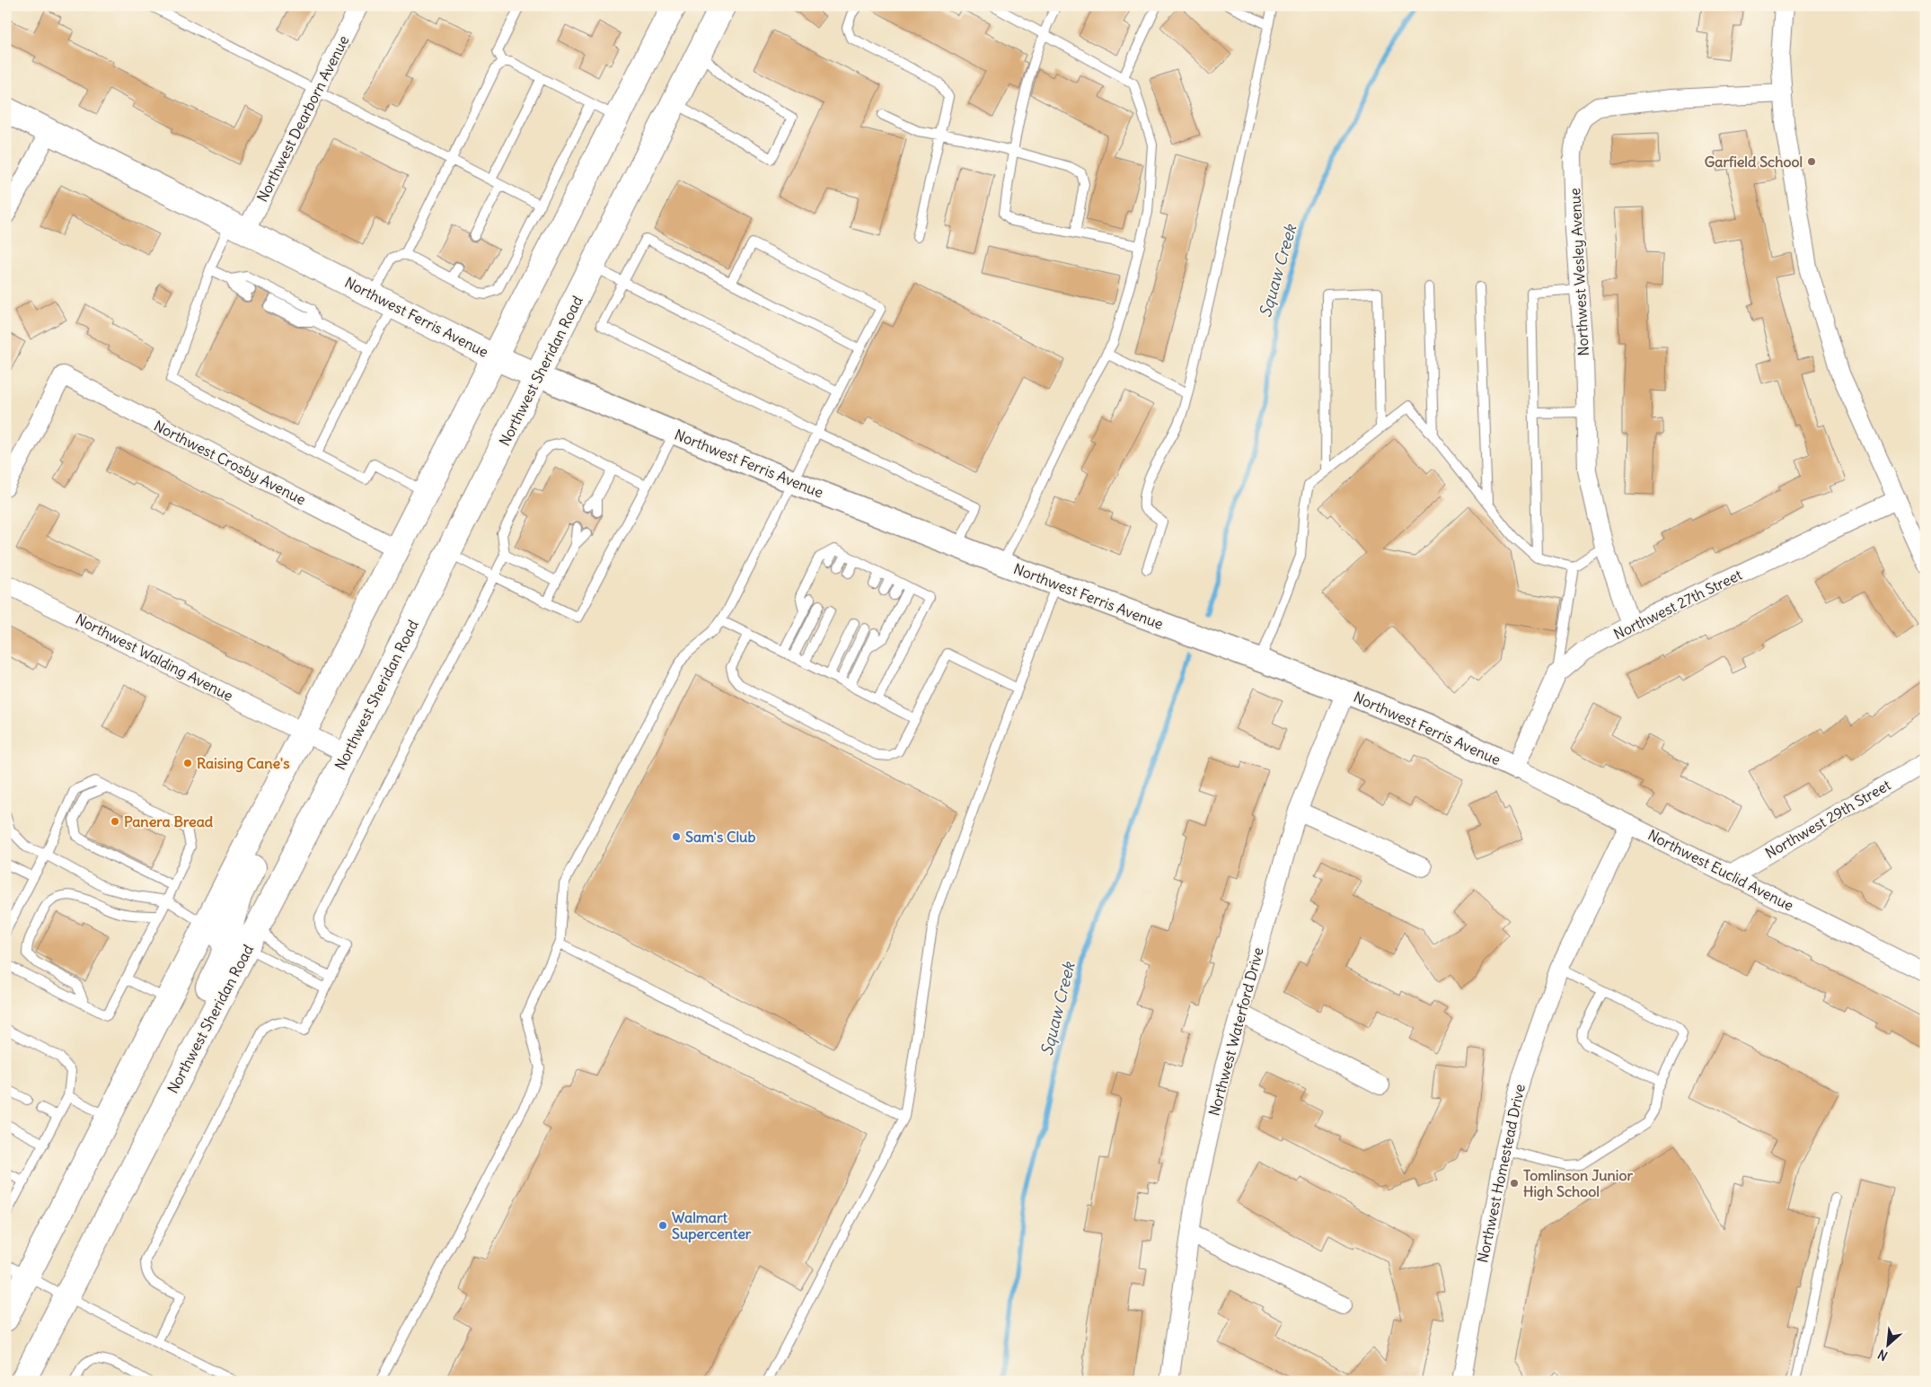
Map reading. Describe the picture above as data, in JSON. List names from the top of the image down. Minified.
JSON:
{"streets":{"main road":["Northwest Ferris Avenue","Northwest Sheridan Road"],"street":["Northwest Dearborn Avenue","Northwest Wesley Avenue","Northwest Crosby Avenue","Northwest 27th Street","Northwest Walding Avenue","Northwest 29th Street","Northwest Euclid Avenue","Northwest Waterford Drive","Northwest Homestead Drive"]},"crossings":[["Northwest Dearborn Avenue","Northwest Ferris Avenue"],["Northwest Wesley Avenue","Northwest 27th Street"],["Northwest Ferris Avenue","Northwest Sheridan Road"],["Northwest Ferris Avenue","Northwest 27th Street"],["Northwest Ferris Avenue","Northwest Euclid Avenue"],["Northwest Ferris Avenue","Northwest Waterford Drive"],["Northwest Sheridan Road","Northwest Walding Avenue"],["Northwest 27th Street","Northwest Euclid Avenue"],["Northwest 29th Street","Northwest Euclid Avenue"],["Northwest Euclid Avenue","Northwest Homestead Drive"]],"water":["Squaw Creek"],"places":["Garfield School","Raising Cane's","Panera Bread","Sam's Club","Tomlinson Junior High School","Walmart Supercenter"],"north":"bottom left"}
